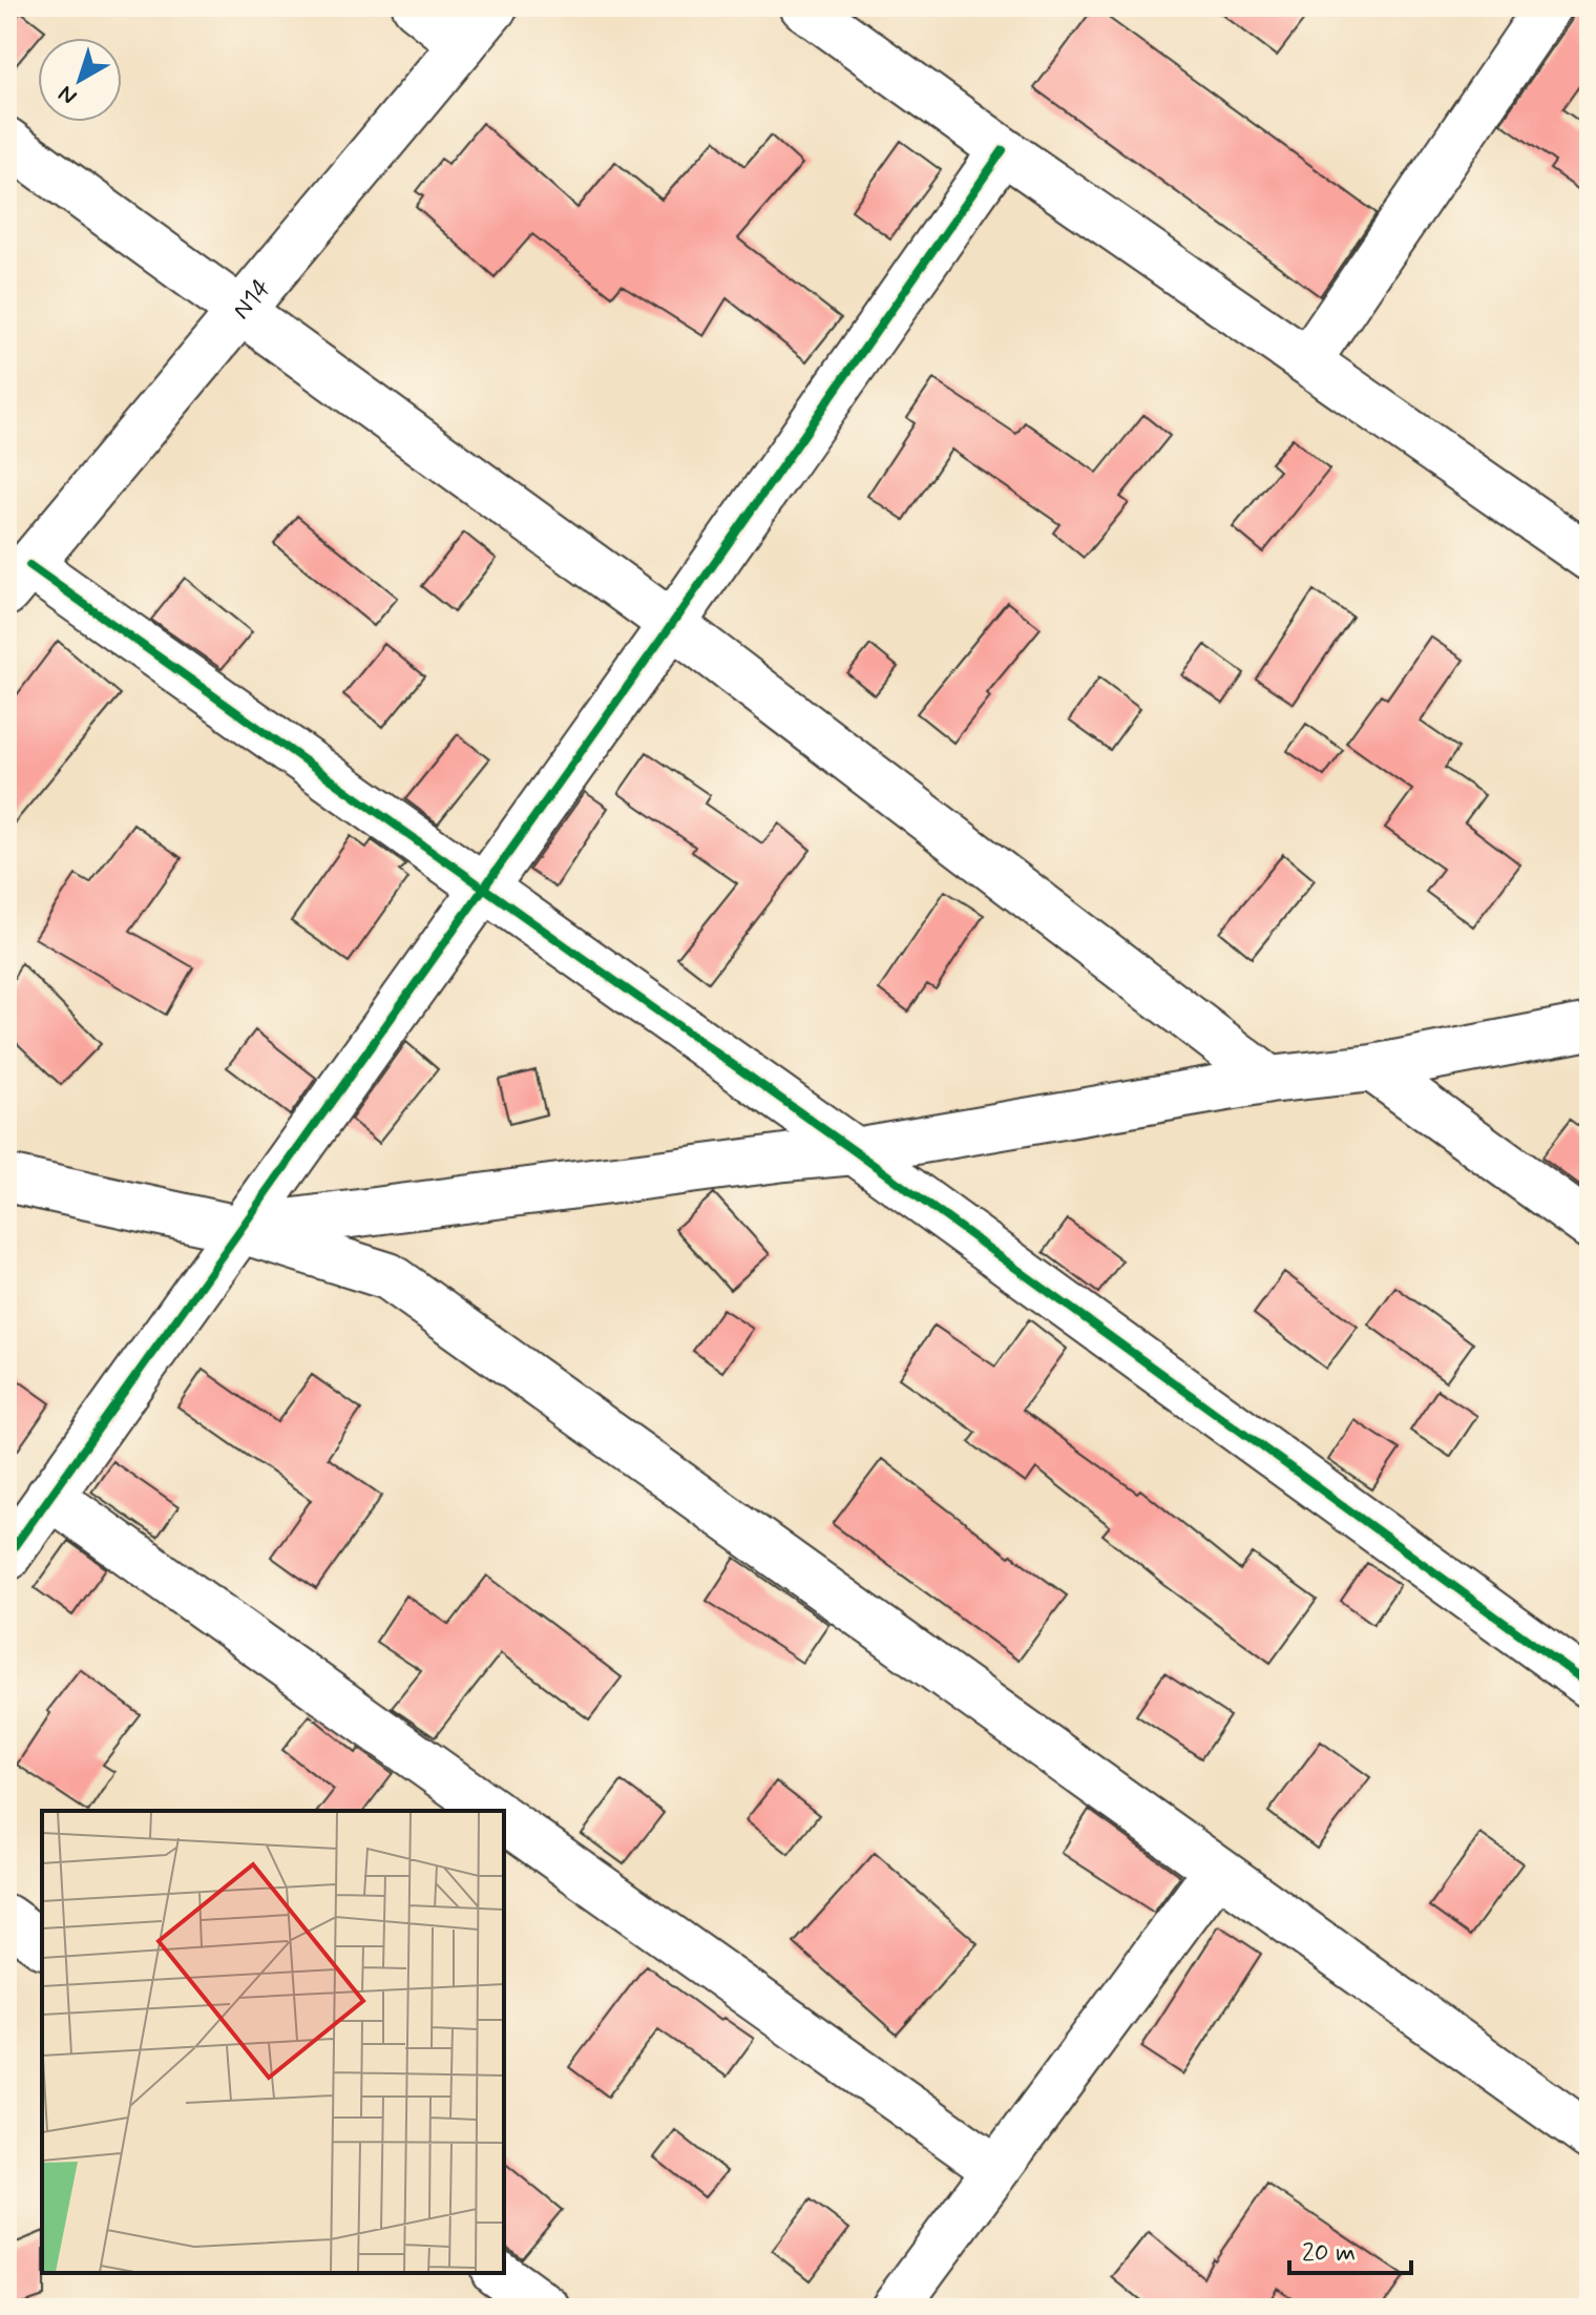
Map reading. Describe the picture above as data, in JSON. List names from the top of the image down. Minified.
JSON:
{"streets":{"street":["N14"]},"scale_bar":"20 m","north":"bottom left"}
